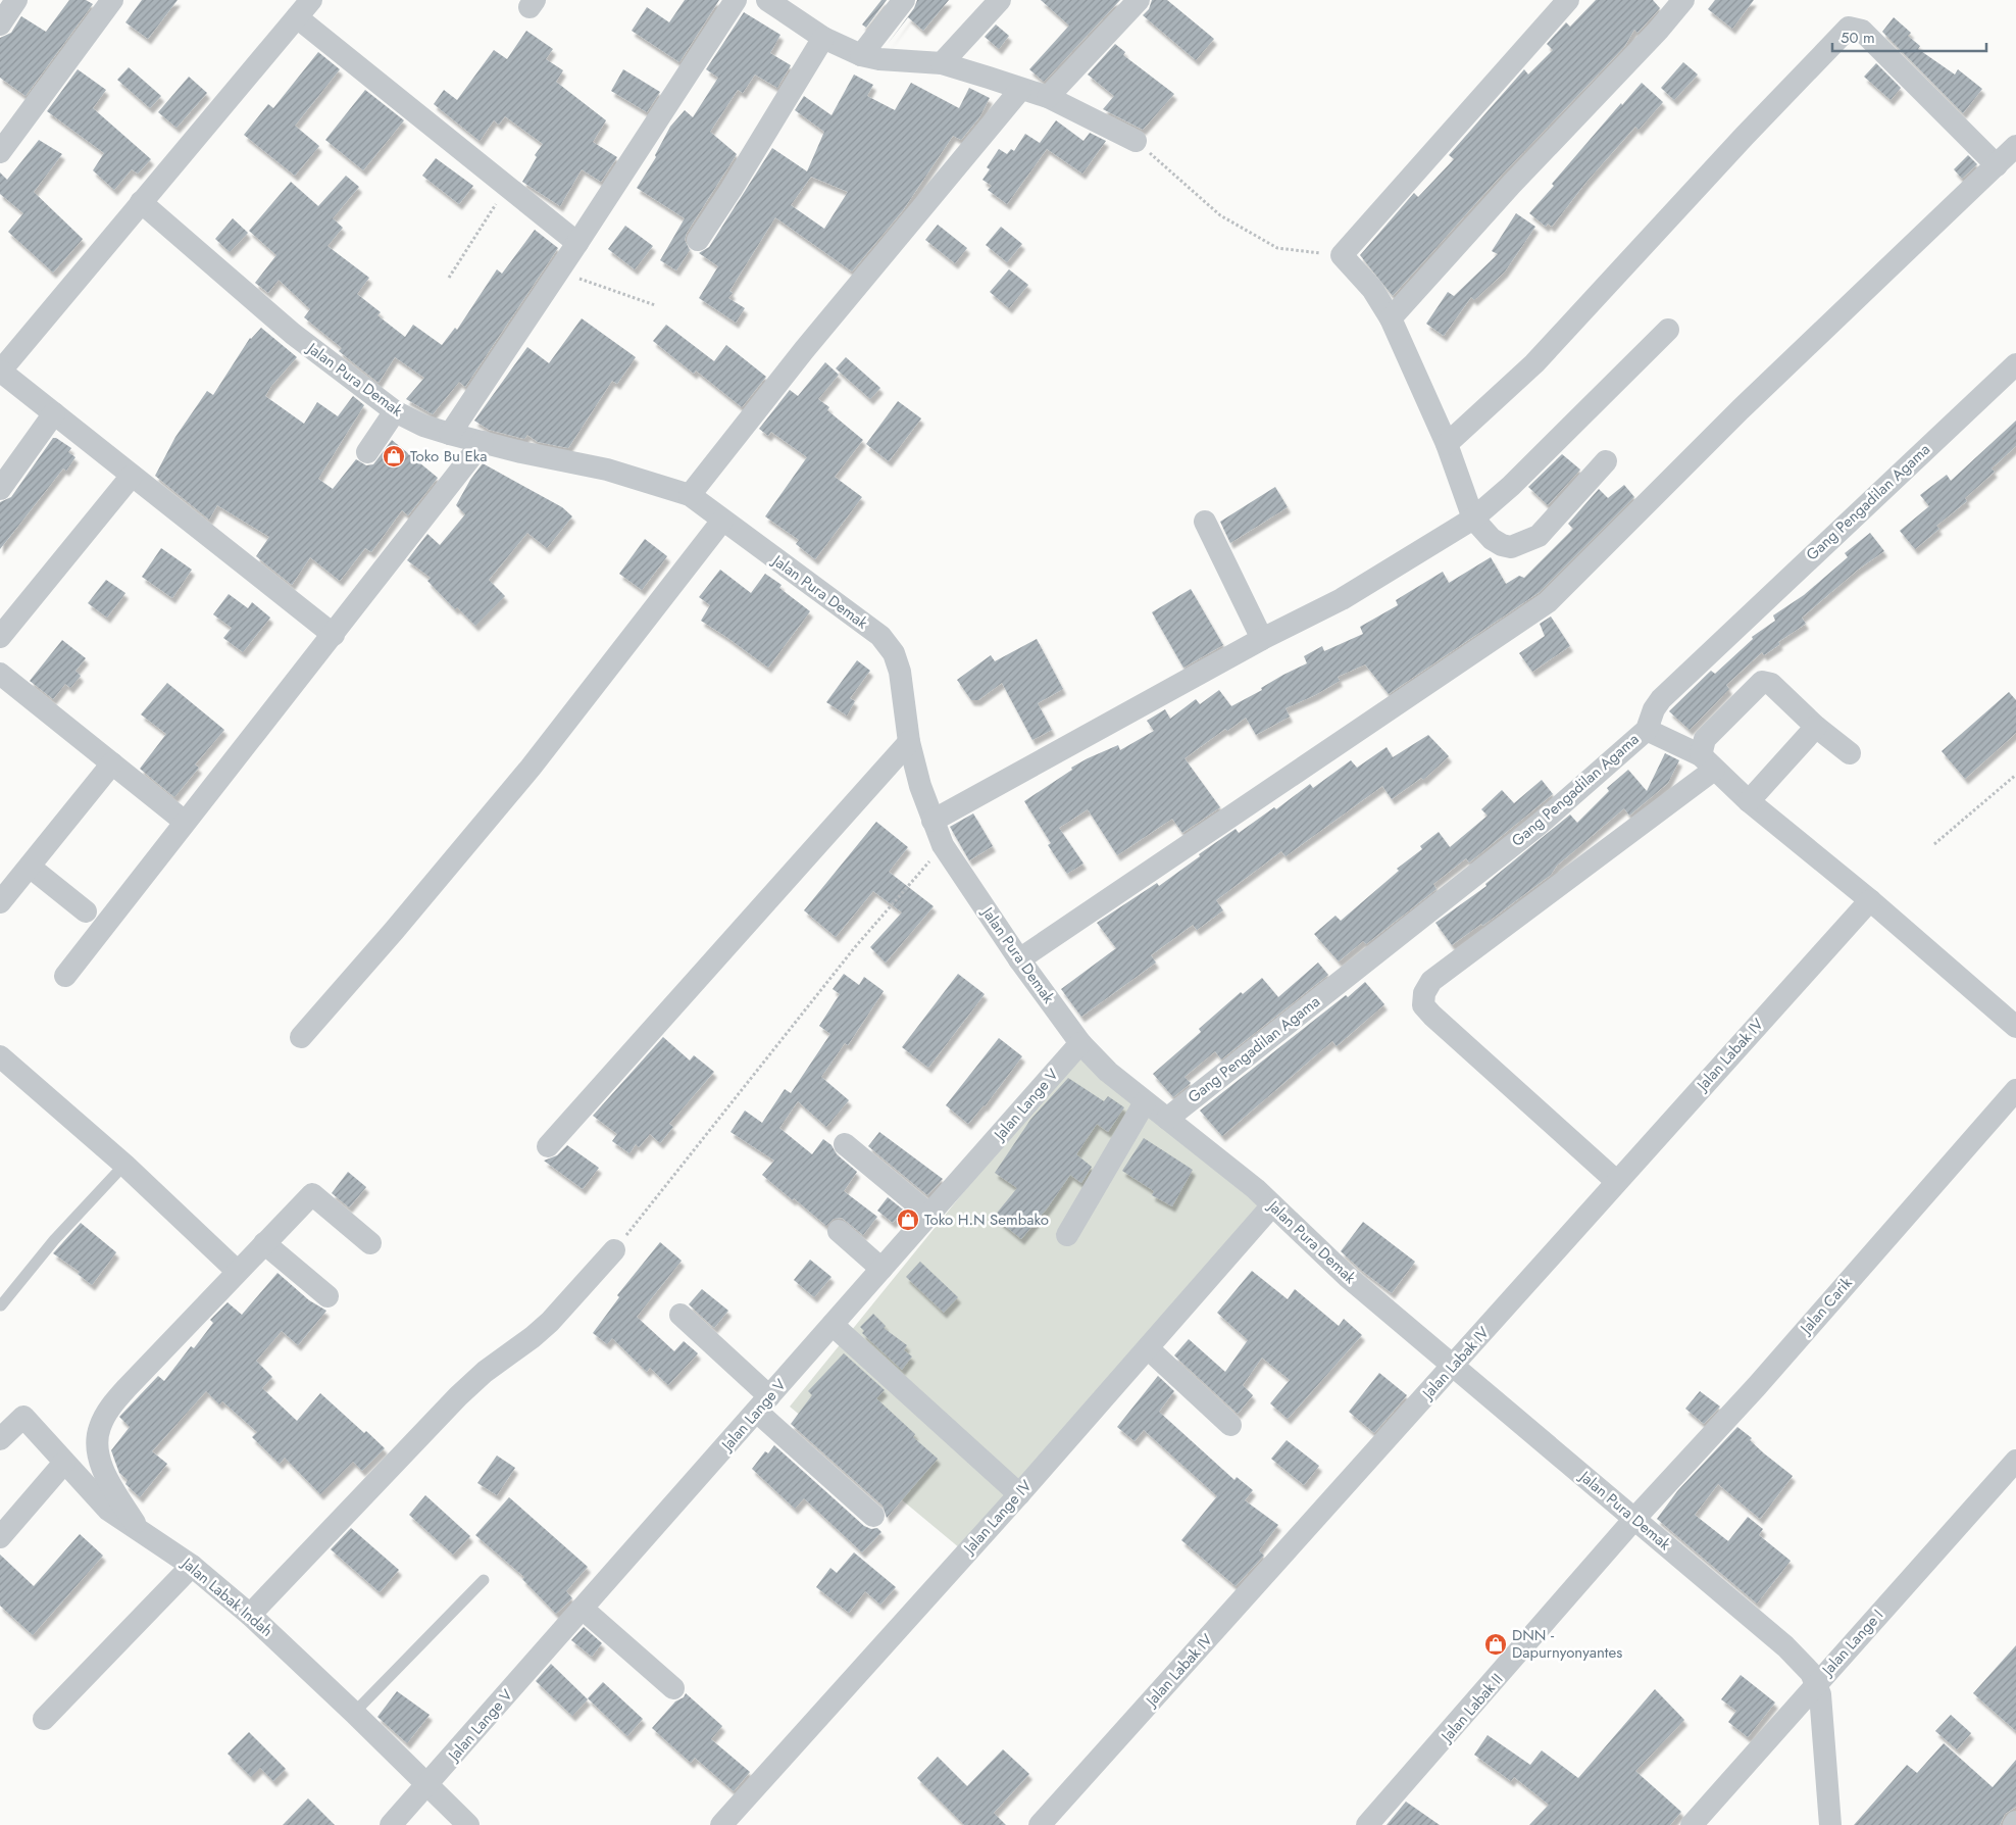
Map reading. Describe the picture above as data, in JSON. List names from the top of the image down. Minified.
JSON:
{"streets":{"street":["Jalan Pura Demak","Gang Pengadilan Agama","Jalan Labak IV","Jalan Lange V","Jalan Carik","Jalan Lange IV","Jalan Labak Indah","Jalan Lange I","Jalan Labak II"]},"crossings":[["Jalan Pura Demak","Gang Pengadilan Agama"],["Jalan Pura Demak","Jalan Labak IV"],["Jalan Pura Demak","Jalan Lange V"],["Jalan Pura Demak","Jalan Carik"],["Jalan Pura Demak","Jalan Lange IV"],["Jalan Pura Demak","Jalan Lange I"],["Jalan Pura Demak","Jalan Labak II"],["Jalan Lange V","Jalan Labak Indah"],["Jalan Carik","Jalan Labak II"]],"places":{"shop":["Toko Bu Eka","Toko H.N Sembako","DNN - Dapurnyonyantes"]},"scale_bar":"50 m"}
